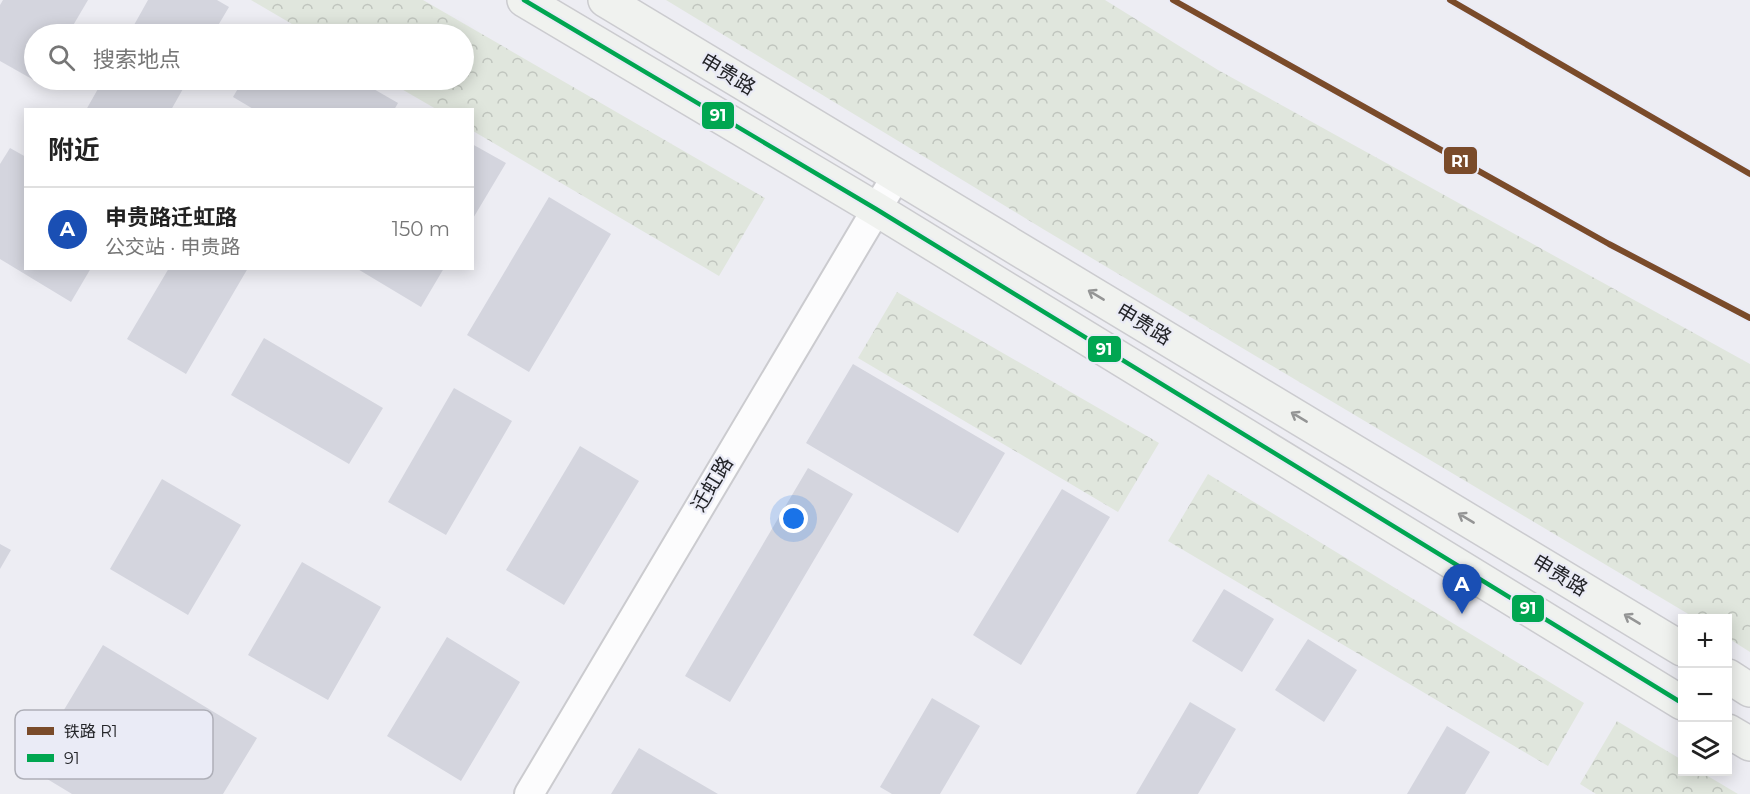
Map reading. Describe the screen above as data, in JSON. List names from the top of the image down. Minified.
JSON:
{"streets":{"main road":["申贵路"],"street":["迁虹路"]},"crossings":[["申贵路","迁虹路"]],"lines":["rail line R1","transit line 91"],"legend":["铁路 R1","91"],"page":{"search":"搜索地点","heading":"附近","list":[{"mark":"A","name":"申贵路迁虹路","note":"公交站 · 申贵路","value":"150 m"}],"pins":"A","map_buttons":["+","−"]}}
